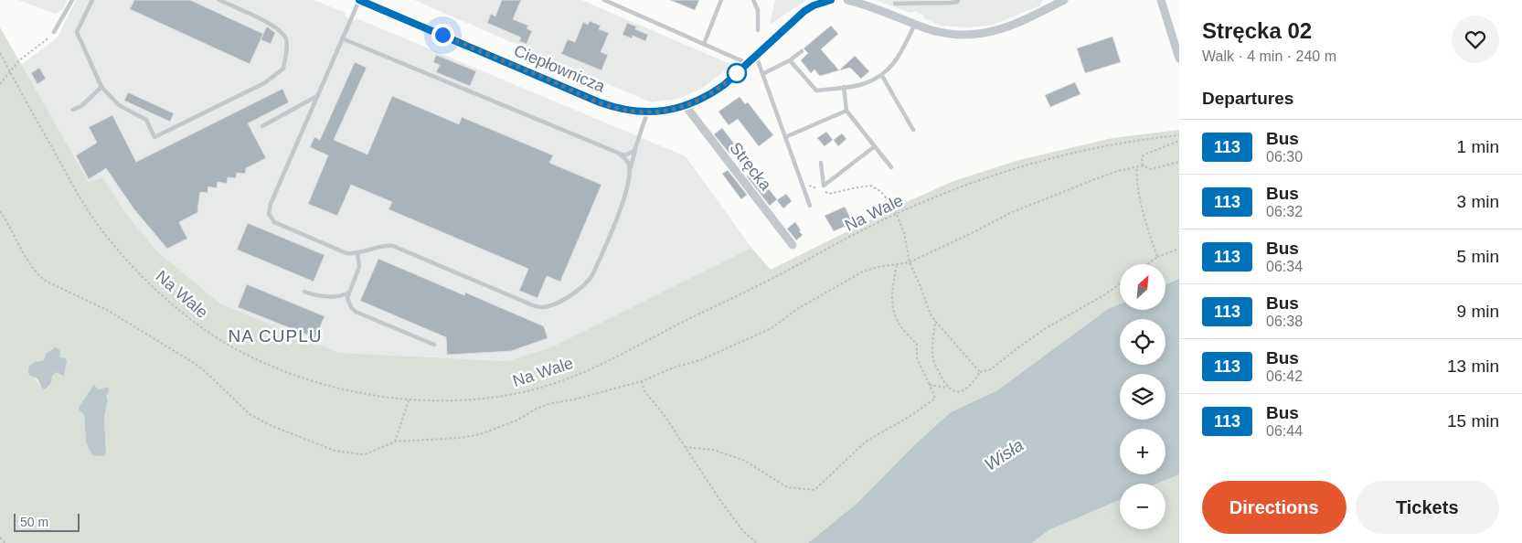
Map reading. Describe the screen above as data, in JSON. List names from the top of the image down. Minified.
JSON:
{"streets":{"street":["Ciepłownicza","Stręcka"],"path":["Na Wale"]},"crossings":[["Ciepłownicza","Stręcka"]],"districts":["NA CUPLU"],"water":["Wisła"],"lines":["bus line 113"],"scale_bar":"50 m","north":"top right","page":{"heading":[["Stręcka 02","Walk · 4 min · 240 m"],"Departures"],"list":[{"mark":"113","name":"Bus","note":"06:30","value":"1 min"},{"mark":"113","name":"Bus","note":"06:32","value":"3 min"},{"mark":"113","name":"Bus","note":"06:34","value":"5 min"},{"mark":"113","name":"Bus","note":"06:38","value":"9 min"},{"mark":"113","name":"Bus","note":"06:42","value":"13 min"},{"mark":"113","name":"Bus","note":"06:44","value":"15 min"}],"map_buttons":["+","−"],"buttons":["Directions","Tickets"],"scale":"50 m"}}
